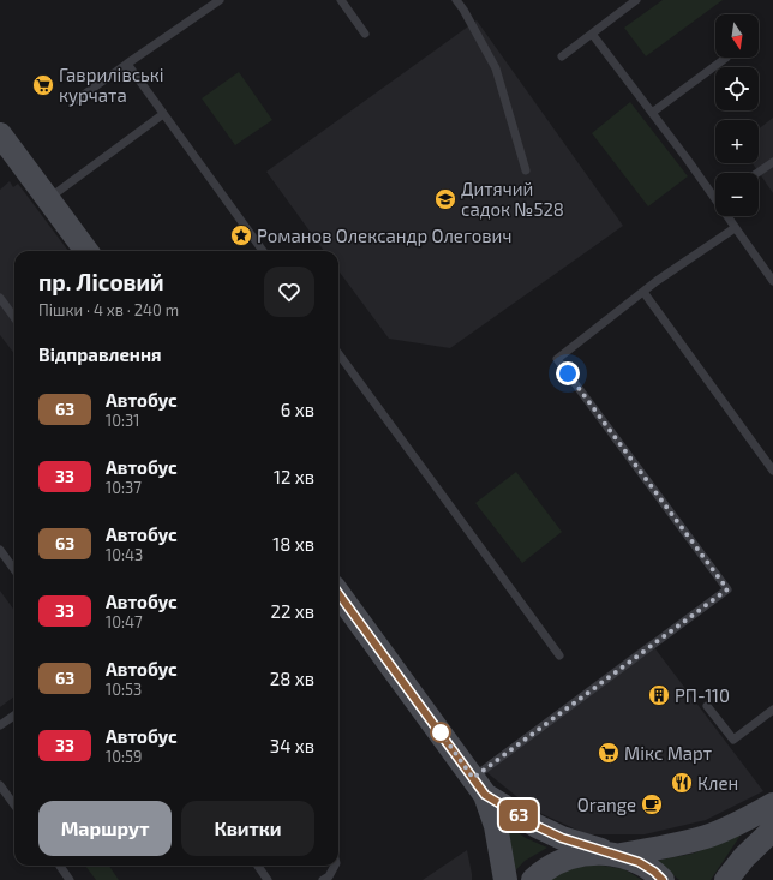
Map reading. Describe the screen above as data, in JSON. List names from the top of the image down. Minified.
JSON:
{"places":{"supermarket":["Гаврилівські курчата","Мікс Март"],"school or university":["Дитячий садок №528"],"place":["Романов Олександр Олегович"],"building":["РП-110"],"restaurant":["Клен"],"cafe":["Orange"]},"lines":["bus line 63"],"north":"bottom","page":{"on_map":"63","map_buttons":["+","−"],"heading":[["пр. Лісовий","Пішки · 4 хв · 240 m"],"Відправлення"],"list":[{"mark":"63","name":"Автобус","note":"10:31","value":"6 хв"},{"mark":"33","name":"Автобус","note":"10:37","value":"12 хв"},{"mark":"63","name":"Автобус","note":"10:43","value":"18 хв"},{"mark":"33","name":"Автобус","note":"10:47","value":"22 хв"},{"mark":"63","name":"Автобус","note":"10:53","value":"28 хв"},{"mark":"33","name":"Автобус","note":"10:59","value":"34 хв"}],"buttons":["Маршрут","Квитки"]}}
